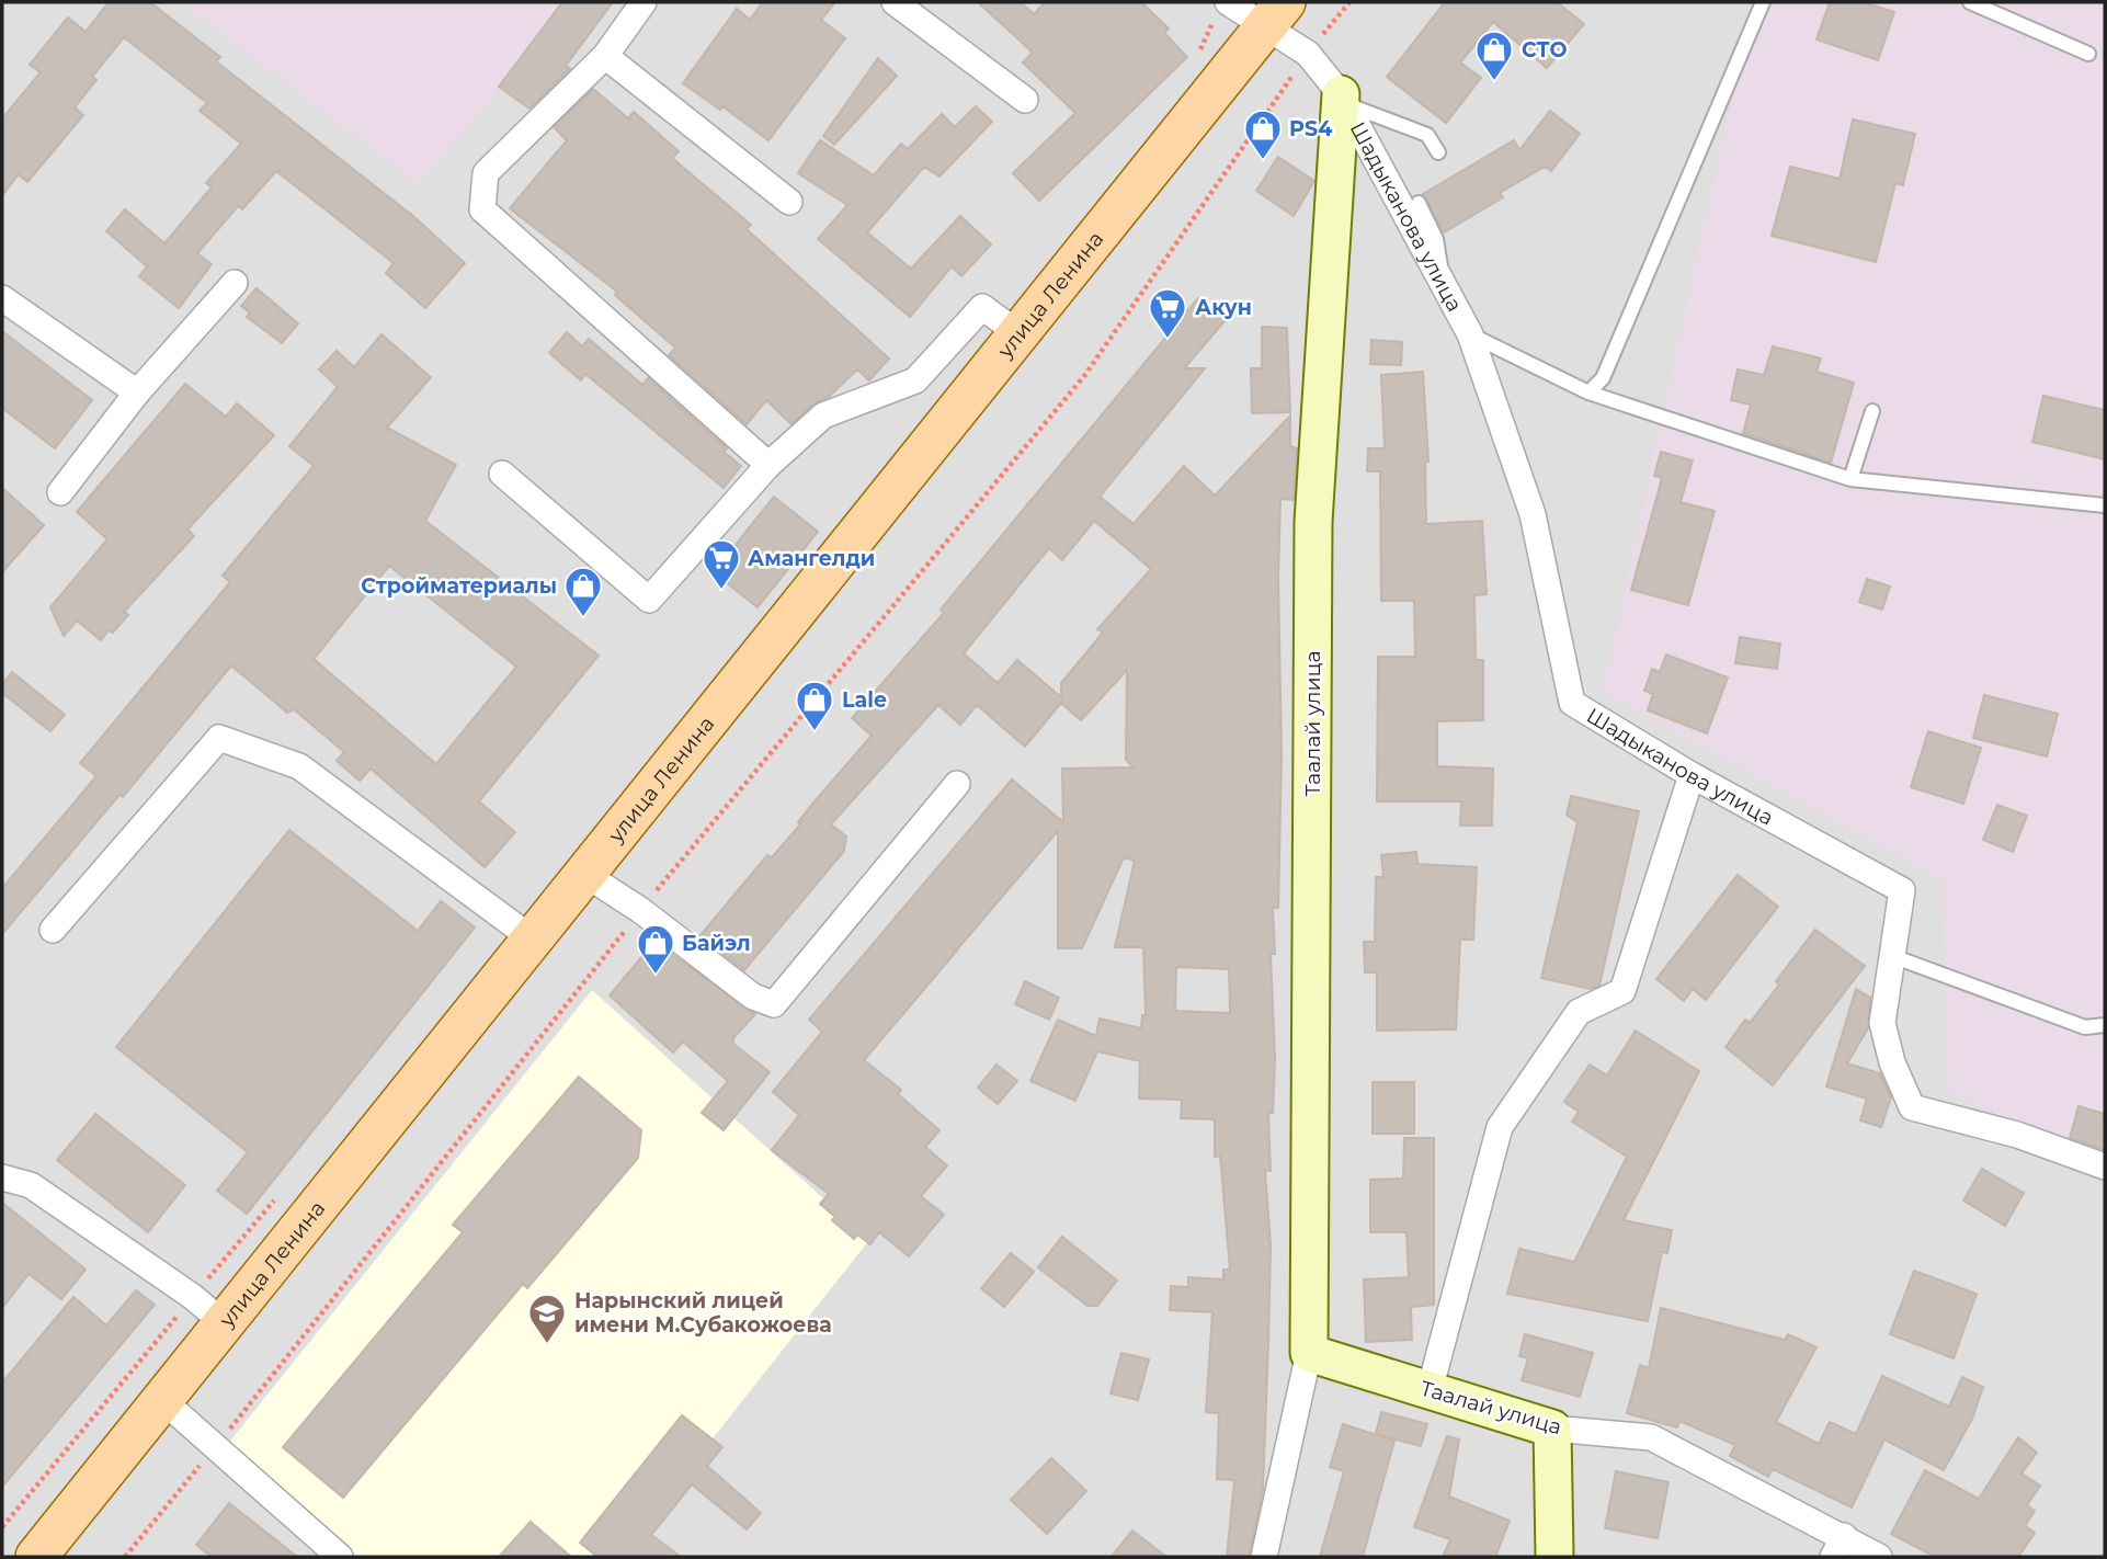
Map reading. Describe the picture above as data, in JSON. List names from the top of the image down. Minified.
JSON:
{"streets":{"main road":["улица Ленина"],"street":["Шадыканова улица","Таалай улица"]},"crossings":[["Шадыканова улица","улица Ленина"],["Шадыканова улица","Таалай улица"]],"places":{"shop":["СТО","PS4","Стройматериалы","Lale","Байэл"],"supermarket":["Акун","Амангелди"],"school or university":["Нарынский лицей имени М.Субакожоева"]}}
